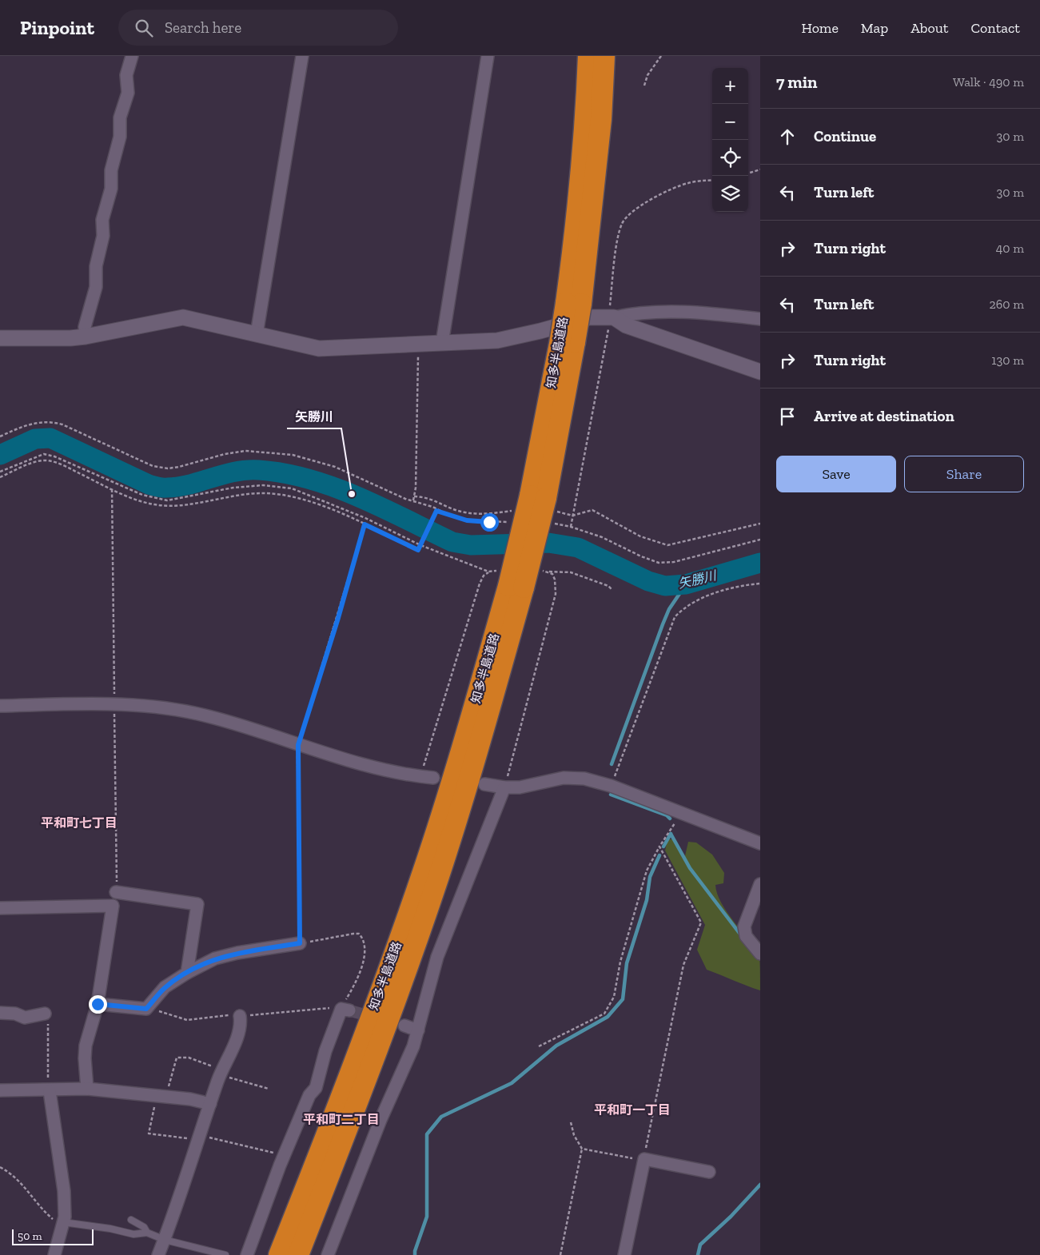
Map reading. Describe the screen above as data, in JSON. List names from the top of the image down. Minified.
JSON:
{"streets":{"highway":["知多半島道路"]},"districts":["平和町七丁目","平和町一丁目","平和町二丁目"],"water":["矢勝川"],"places":["矢勝川"],"scale_bar":"50 m","page":{"header":"Pinpoint","search":"Search here","nav":["Home","Map","About","Contact"],"heading":["7 min","Walk · 490 m"],"map_buttons":["+","−"],"list":[["Continue","30 m"],["Turn left","30 m"],["Turn right","40 m"],["Turn left","260 m"],["Turn right","130 m"],"Arrive at destination"],"buttons":["Save","Share"],"scale":"50 m"}}
